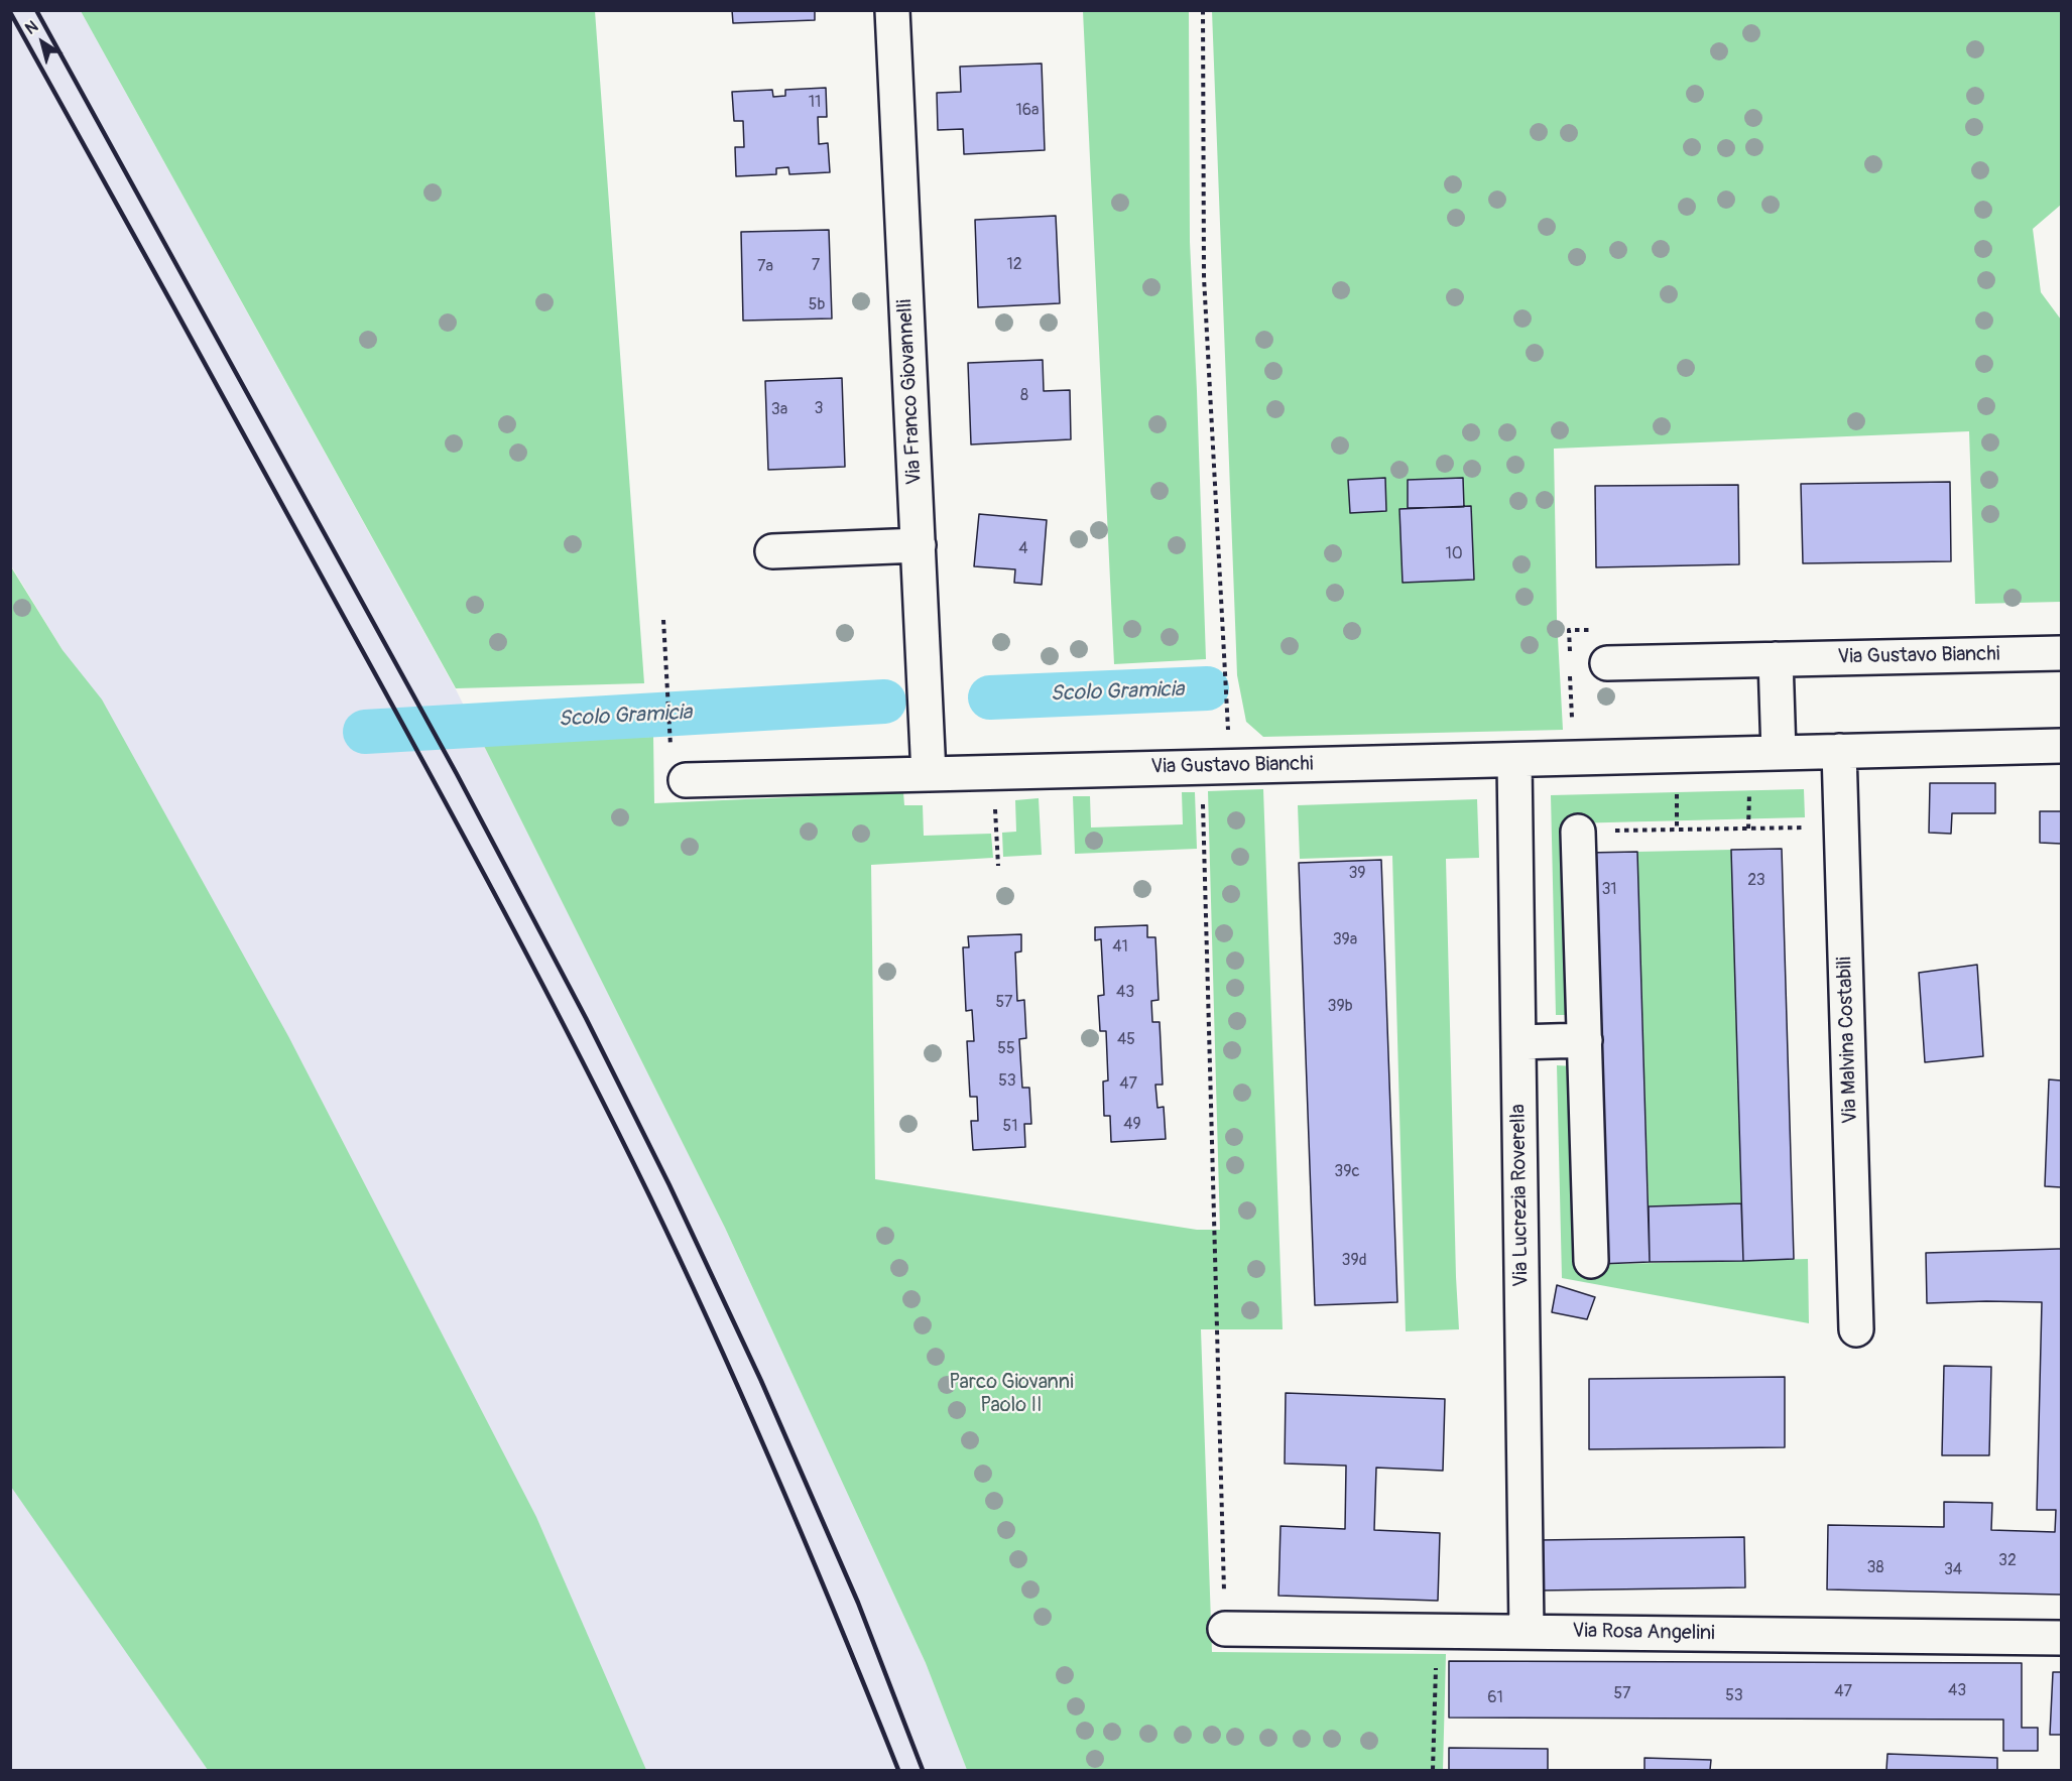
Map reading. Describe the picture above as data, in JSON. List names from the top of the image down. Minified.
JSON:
{"streets":{"street":["Via Franco Giovannelli","Via Gustavo Bianchi","Via Malvina Costabili","Via Lucrezia Roverella","Via Rosa Angelini"]},"crossings":[["Via Franco Giovannelli","Via Gustavo Bianchi"],["Via Gustavo Bianchi","Via Malvina Costabili"],["Via Gustavo Bianchi","Via Lucrezia Roverella"],["Via Lucrezia Roverella","Via Rosa Angelini"]],"water":["Scolo Gramicia"],"parks":["Parco Giovanni Paolo II"],"house_numbers":["11","16a","12","7","7a","5b","8","3","3a","4","10","39","23","31","39a","41","43","57","39b","45","55","53","47","49","51","39c","39d","32","38","34","43","47","57","53","61"],"north":"top left"}
